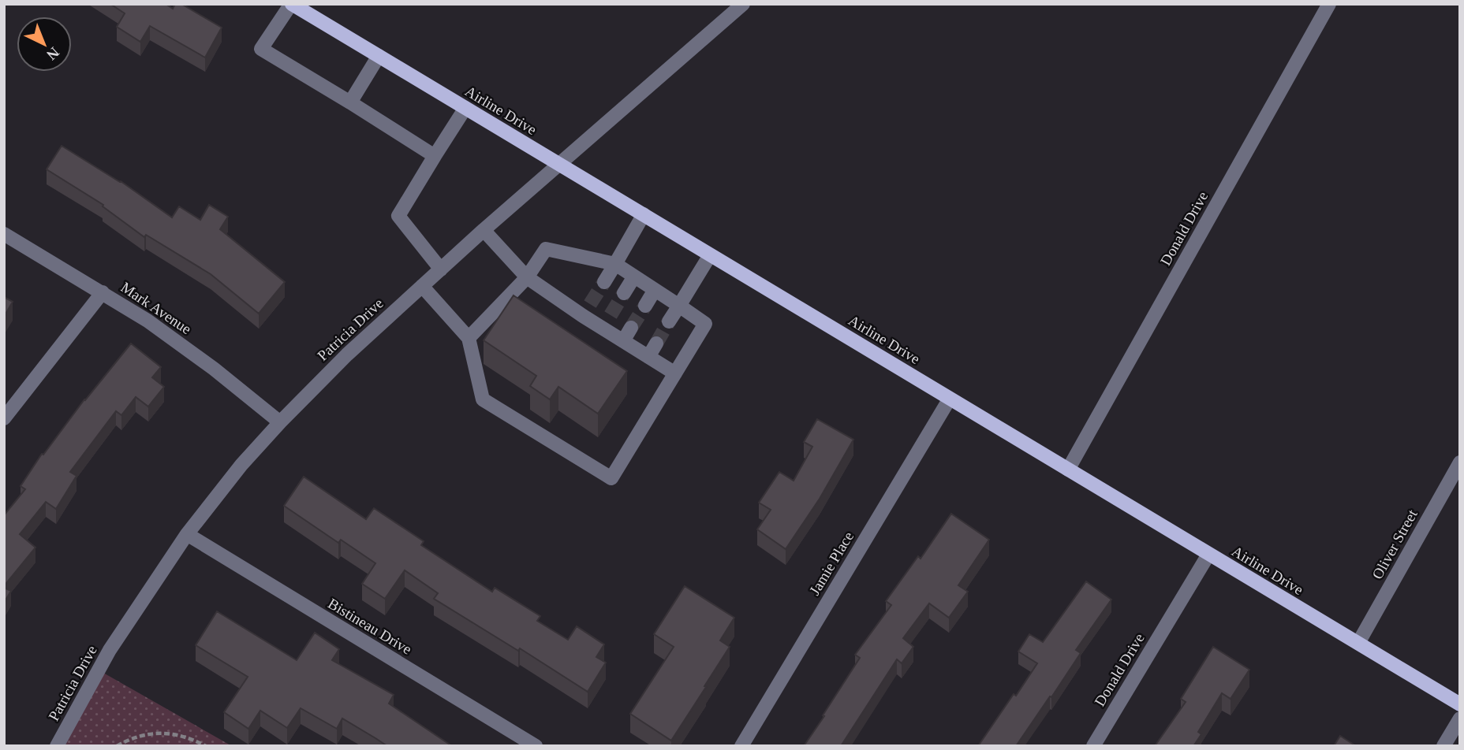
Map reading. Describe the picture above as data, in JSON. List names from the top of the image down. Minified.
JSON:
{"streets":{"main road":["Airline Drive"],"street":["Donald Drive","Mark Avenue","Patricia Drive","Oliver Street","Jamie Place","Bistineau Drive"]},"crossings":[["Airline Drive","Donald Drive"],["Airline Drive","Patricia Drive"],["Airline Drive","Oliver Street"],["Airline Drive","Jamie Place"],["Mark Avenue","Patricia Drive"],["Patricia Drive","Bistineau Drive"]],"north":"bottom right"}
